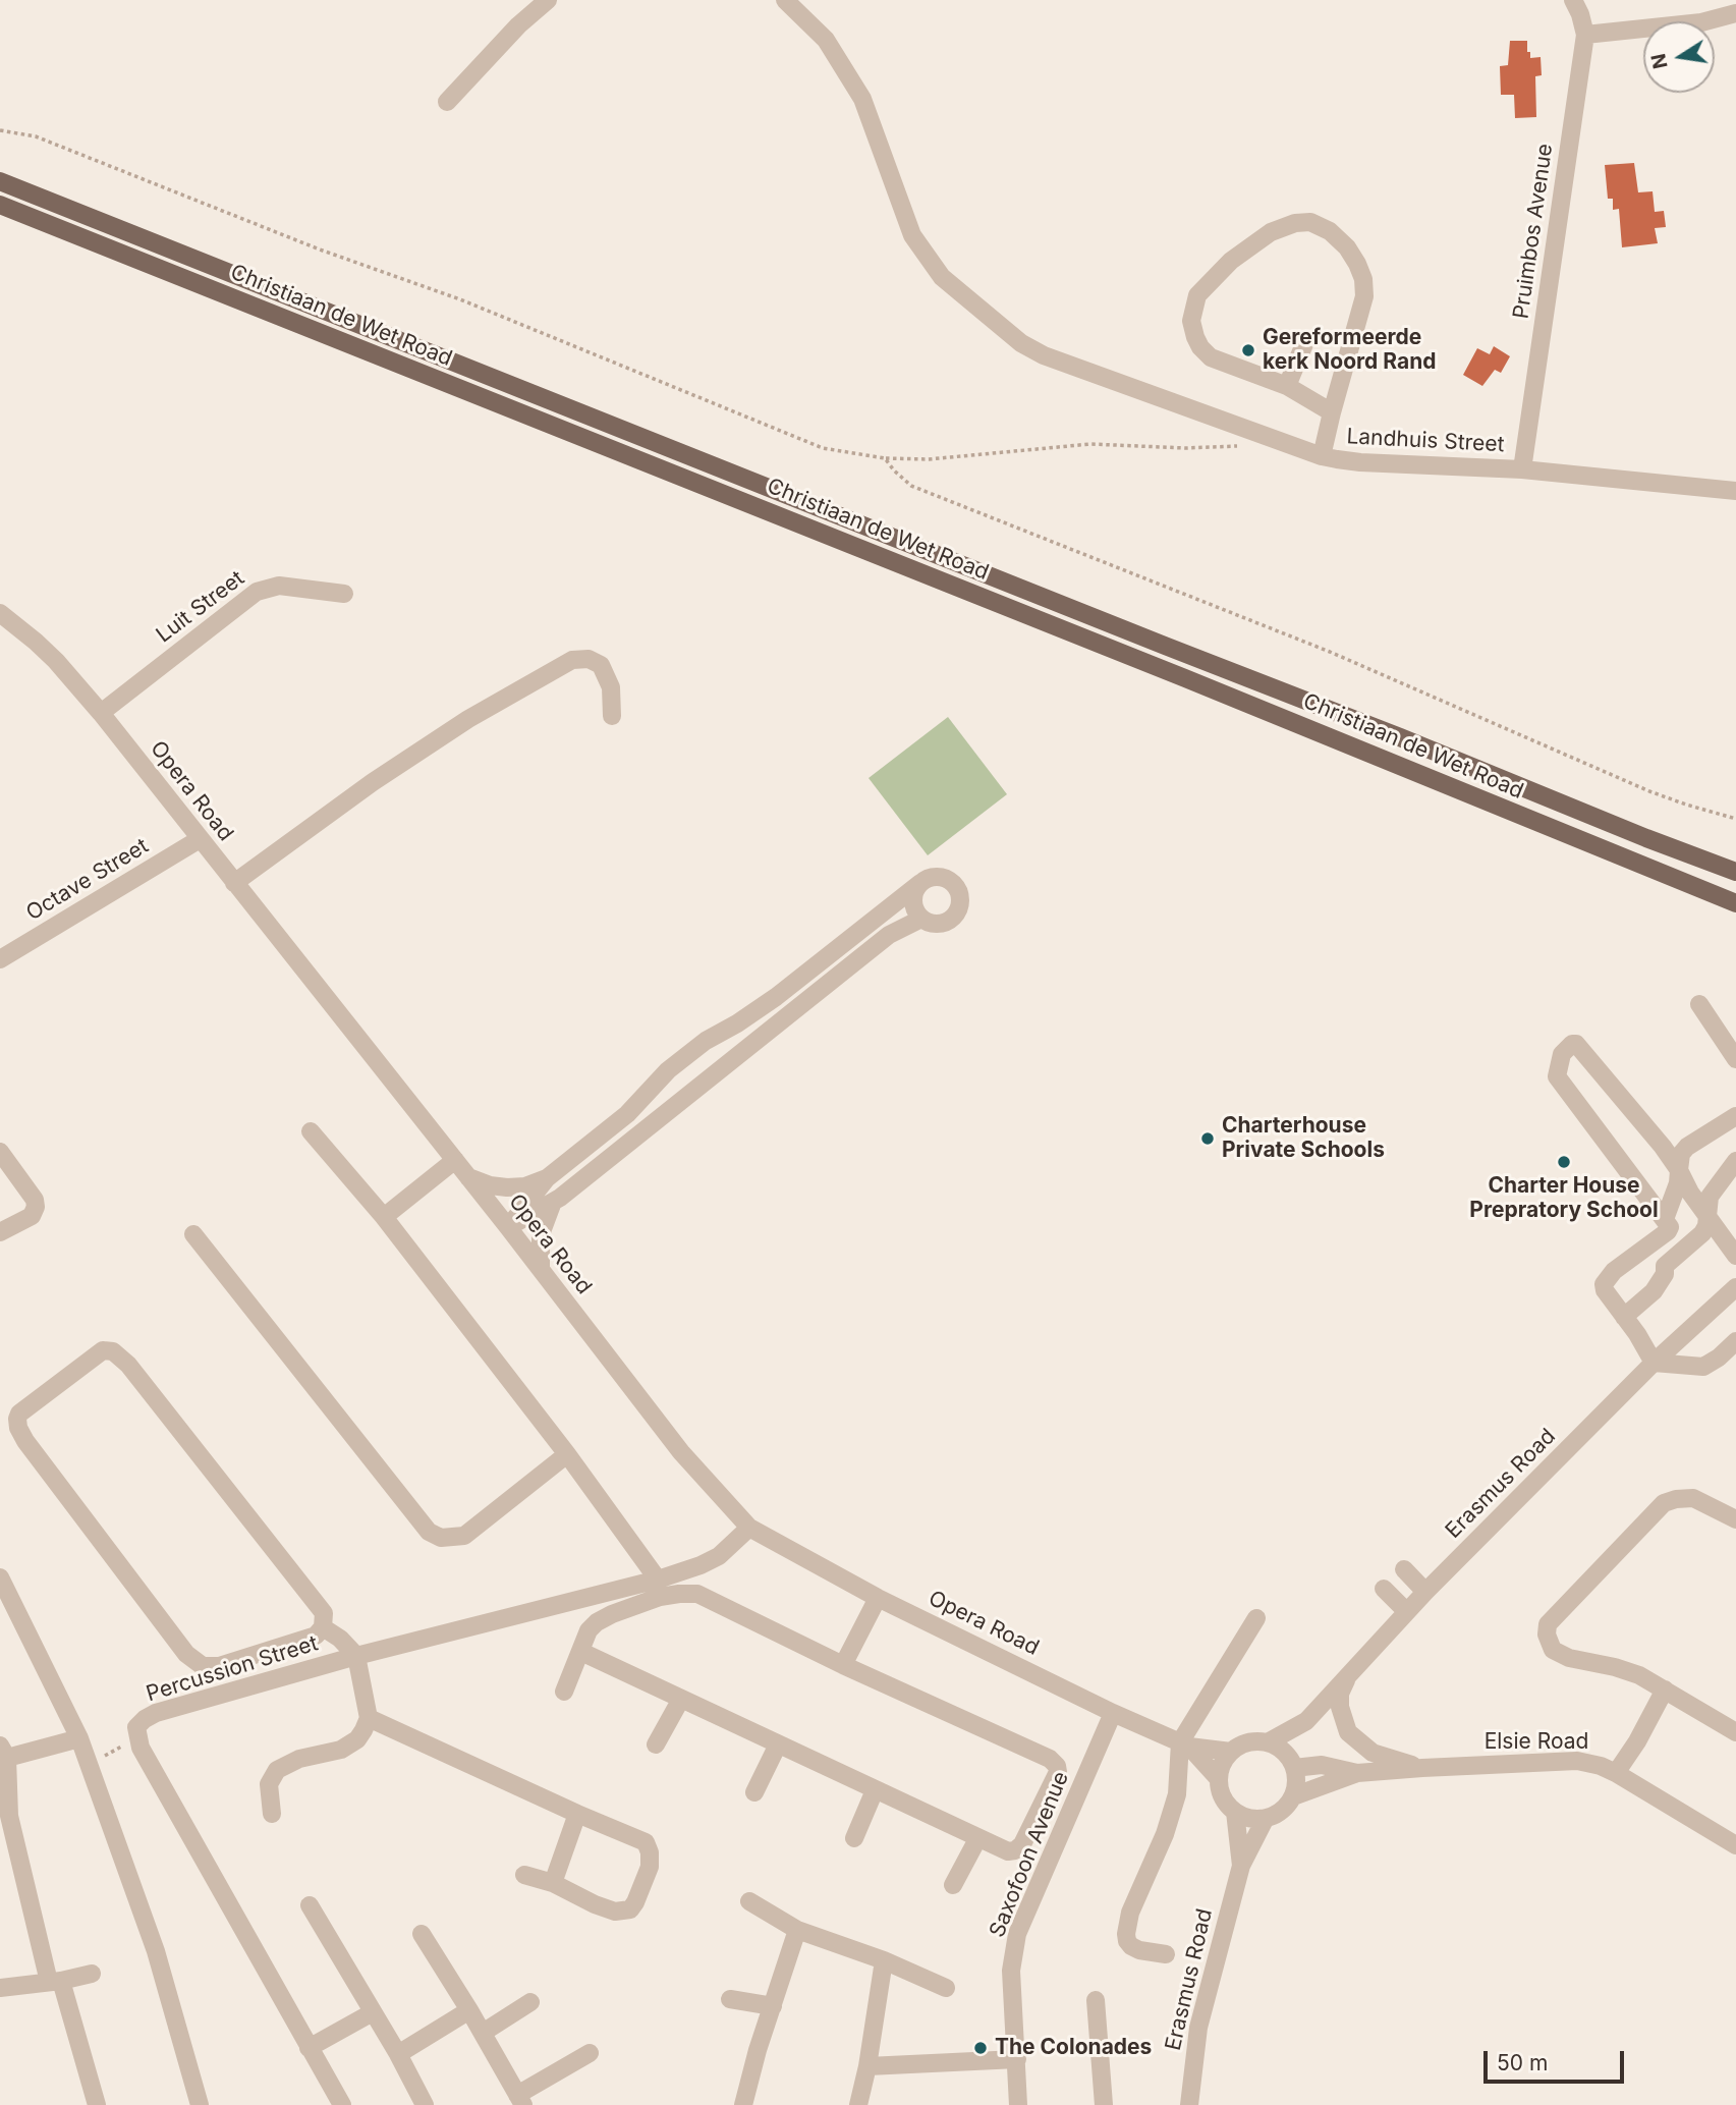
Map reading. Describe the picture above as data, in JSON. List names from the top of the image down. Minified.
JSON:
{"streets":{"main road":["Christiaan de Wet Road"],"street":["Pruimbos Avenue","Landhuis Street","Luit Street","Opera Road","Octave Street","Erasmus Road","Percussion Street","Elsie Road","Saxofoon Avenue"]},"crossings":[["Pruimbos Avenue","Landhuis Street"],["Luit Street","Opera Road"],["Opera Road","Octave Street"],["Opera Road","Erasmus Road"],["Opera Road","Percussion Street"],["Opera Road","Elsie Road"],["Opera Road","Saxofoon Avenue"],["Erasmus Road","Elsie Road"]],"places":["Gereformeerde kerk Noord Rand","Charterhouse Private Schools","Charter House Prepratory School","The Colonades"],"scale_bar":"50 m","north":"left"}
